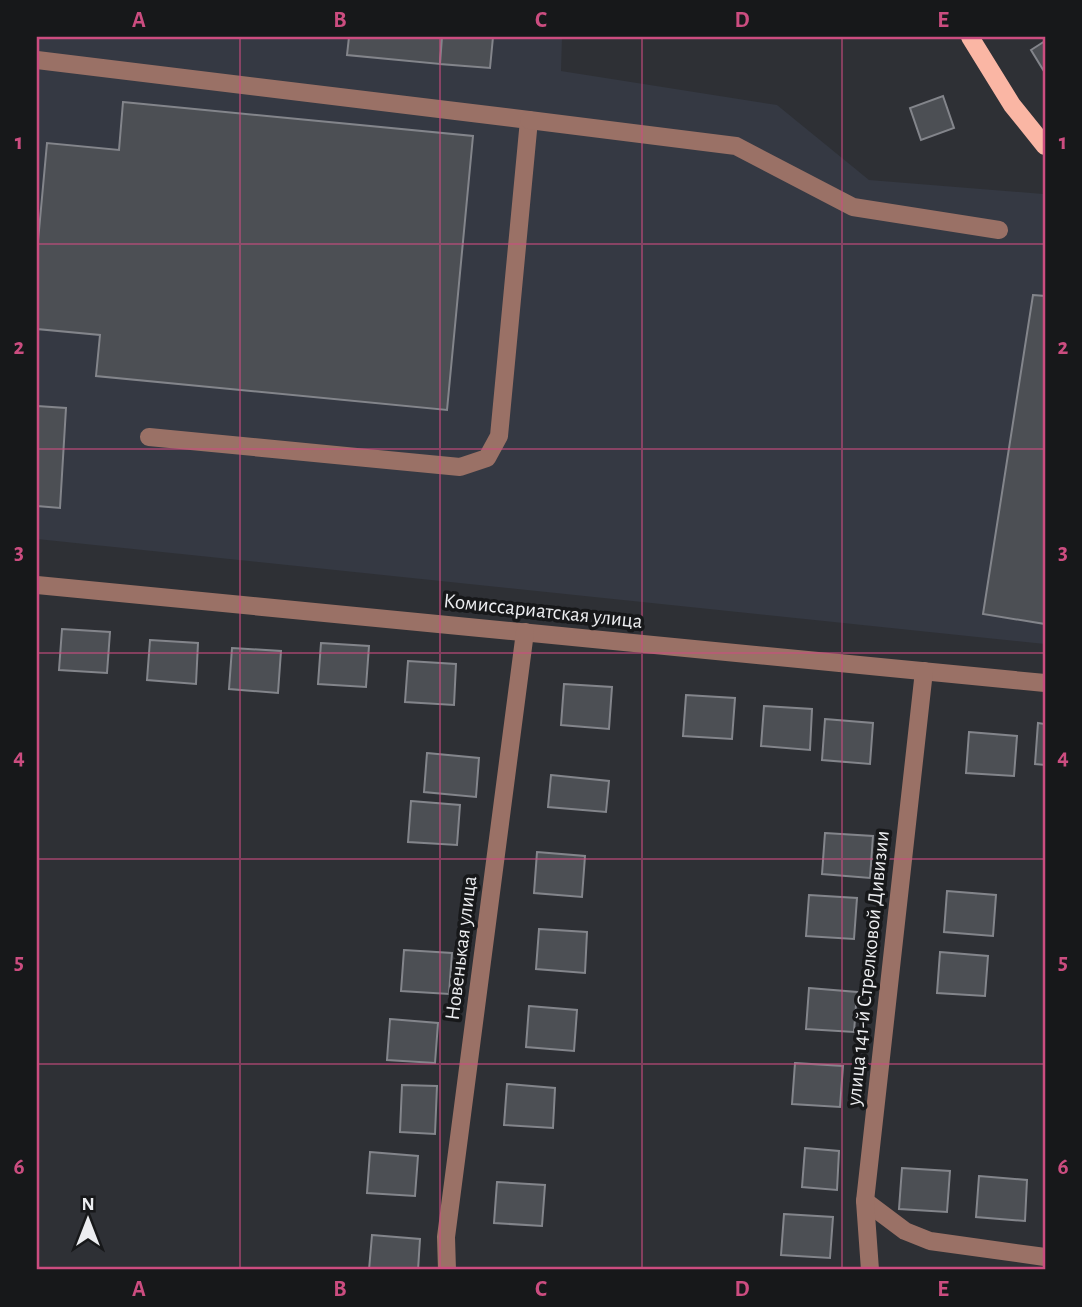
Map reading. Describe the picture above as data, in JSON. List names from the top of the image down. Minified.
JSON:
{"streets":{"street":["Комиссариатская улица","Новенькая улица","улица 141-й Стрелковой Дивизии"]},"crossings":[["Комиссариатская улица","Новенькая улица"],["Комиссариатская улица","улица 141-й Стрелковой Дивизии"]],"north":"top","grid":{"columns":["A","B","C","D","E"],"rows":["1","2","3","4","5","6"]}}
